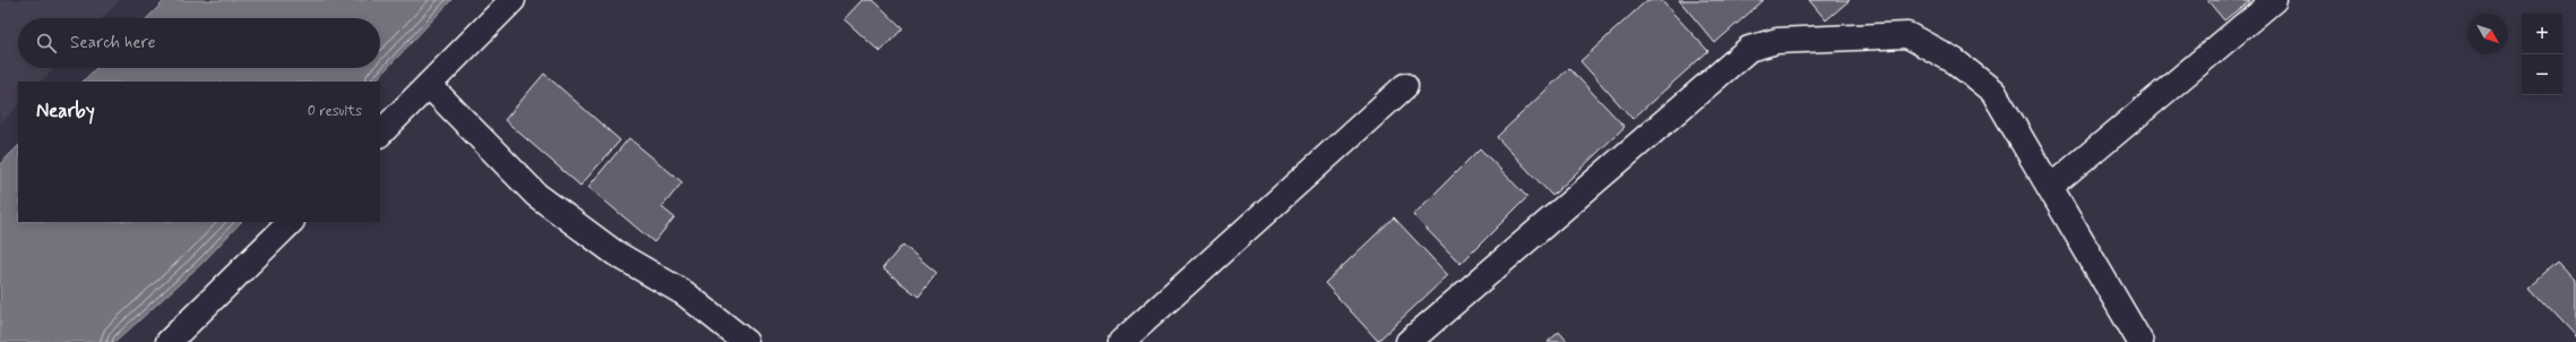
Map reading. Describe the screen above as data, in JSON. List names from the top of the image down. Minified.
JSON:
{"north":"bottom right","page":{"map_buttons":["+","−"],"search":"Search here","heading":["Nearby","0 results"]}}
